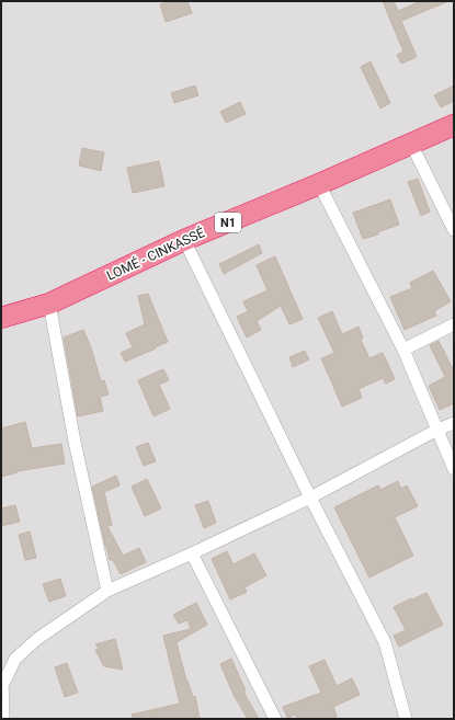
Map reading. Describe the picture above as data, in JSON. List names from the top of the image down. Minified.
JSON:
{"streets":{"highway":["N1","LOMÉ - CINKASSÉ"]}}
